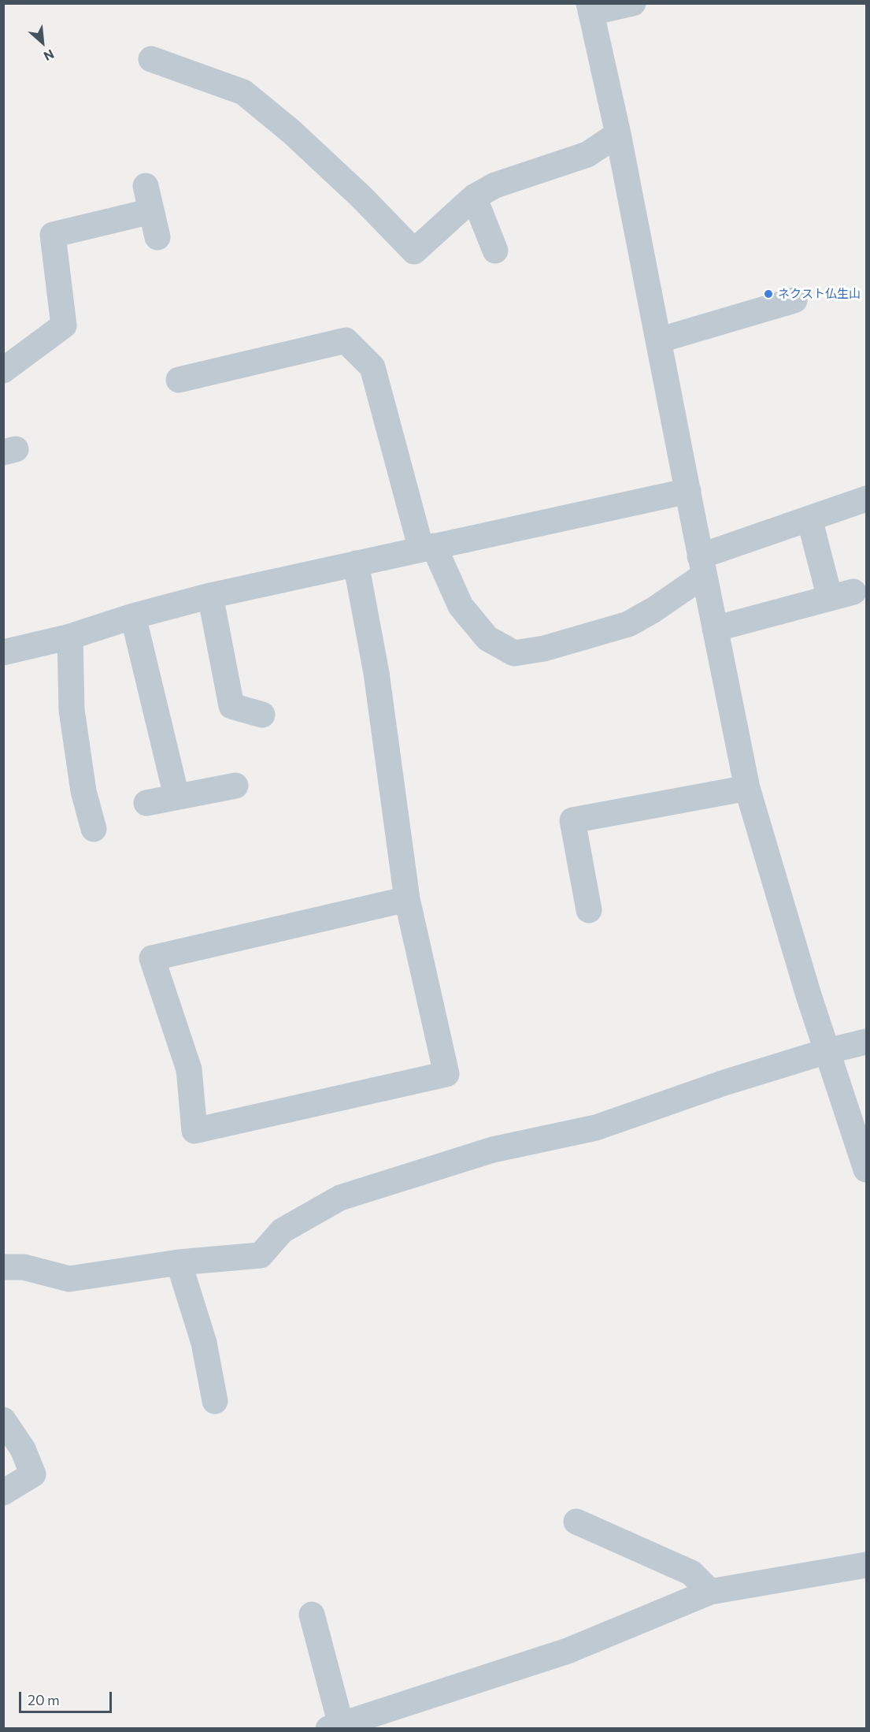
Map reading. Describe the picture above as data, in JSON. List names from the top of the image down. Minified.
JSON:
{"places":["ネクスト仏生山"],"scale_bar":"20 m","north":"bottom right"}
